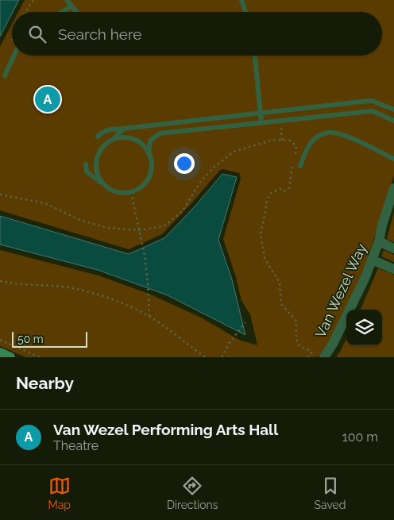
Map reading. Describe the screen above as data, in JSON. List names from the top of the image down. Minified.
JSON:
{"streets":{"street":["Van Wezel Way"]},"scale_bar":"50 m","page":{"search":"Search here","pins":"A","scale":"50 m","heading":"Nearby","list":[{"mark":"A","name":"Van Wezel Performing Arts Hall","note":"Theatre","value":"100 m"}],"nav":["Map","Directions","Saved"]}}
